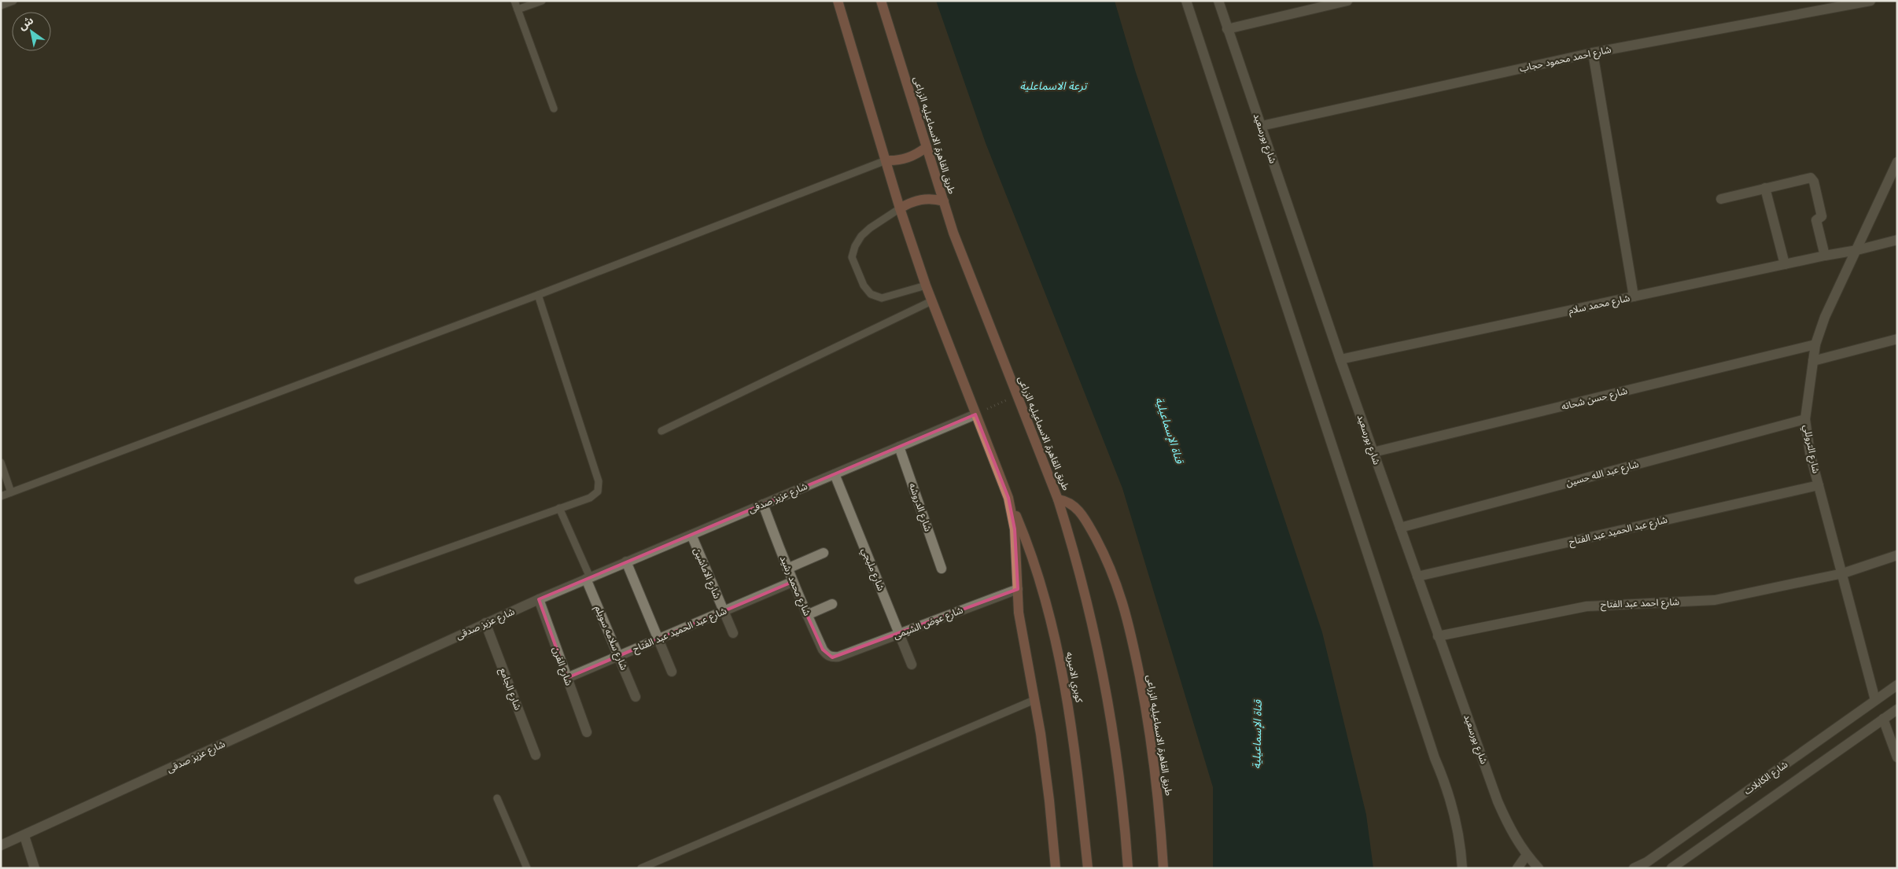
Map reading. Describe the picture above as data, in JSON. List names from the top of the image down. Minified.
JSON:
{"streets":{"main road":["طريق القاهرة, الاسماعيليه الزراعى","كوبري الاميريه"],"street":["شارع احمد محمود حجاب","شارع بورسعيد","شارع محمد سلام","شارع حسن شحاته","شارع التروللي","شارع عبد الله حسين","شارع عزيز صدقى","شارع الدروشه","شارع عبد الحميد عبد الفتاح","شارع مليجي","شارع الاماشين","شارع محمد رشيد","شارع احمد عبد الفتاح","شارع عوض الشيمى","شارع سلامه سويلم","شارع الفرن","شارع الجامع","شارع الكابلات"]},"crossings":[["شارع احمد محمود حجاب","شارع بورسعيد"],["شارع بورسعيد","شارع محمد سلام"],["شارع بورسعيد","شارع حسن شحاته"],["شارع بورسعيد","شارع عبد الله حسين"],["شارع بورسعيد","شارع عبد الحميد عبد الفتاح"],["شارع بورسعيد","شارع احمد عبد الفتاح"],["شارع محمد سلام","شارع التروللي"],["شارع حسن شحاته","شارع التروللي"],["شارع التروللي","شارع عبد الله حسين"],["شارع التروللي","شارع عبد الحميد عبد الفتاح"],["شارع التروللي","شارع احمد عبد الفتاح"],["شارع التروللي","شارع الكابلات"],["شارع عزيز صدقى","شارع الدروشه"],["شارع عزيز صدقى","شارع مليجي"],["شارع عزيز صدقى","شارع الاماشين"],["شارع عزيز صدقى","شارع محمد رشيد"],["شارع عزيز صدقى","شارع سلامه سويلم"],["شارع عزيز صدقى","شارع الفرن"],["شارع عزيز صدقى","شارع الجامع"],["شارع عبد الحميد عبد الفتاح","شارع الاماشين"],["شارع عبد الحميد عبد الفتاح","شارع محمد رشيد"],["شارع عبد الحميد عبد الفتاح","شارع سلامه سويلم"],["شارع عبد الحميد عبد الفتاح","شارع الفرن"],["شارع مليجي","شارع عوض الشيمى"],["شارع محمد رشيد","شارع عوض الشيمى"]],"water":["ترعة الاسماعلية","قناة الإسماعيلية"],"north":"top left"}
